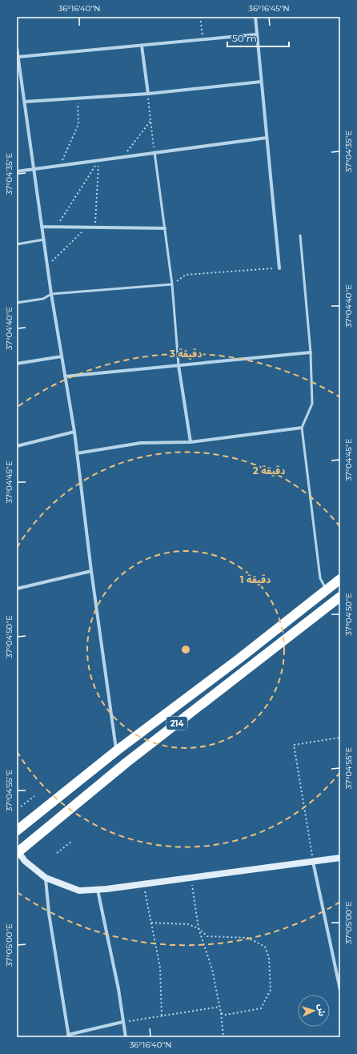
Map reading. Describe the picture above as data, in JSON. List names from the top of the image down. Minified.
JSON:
{"streets":{"highway":["214"]},"scale_bar":"50 m","north":"right","coordinates":["36°16'40\"N","36°16'45\"N","37°04'35\"E","37°04'40\"E","37°04'45\"E","37°04'50\"E","37°04'55\"E","37°05'00\"E"],"rings":["3 دقيقة","2 دقيقة","1 دقيقة"]}
